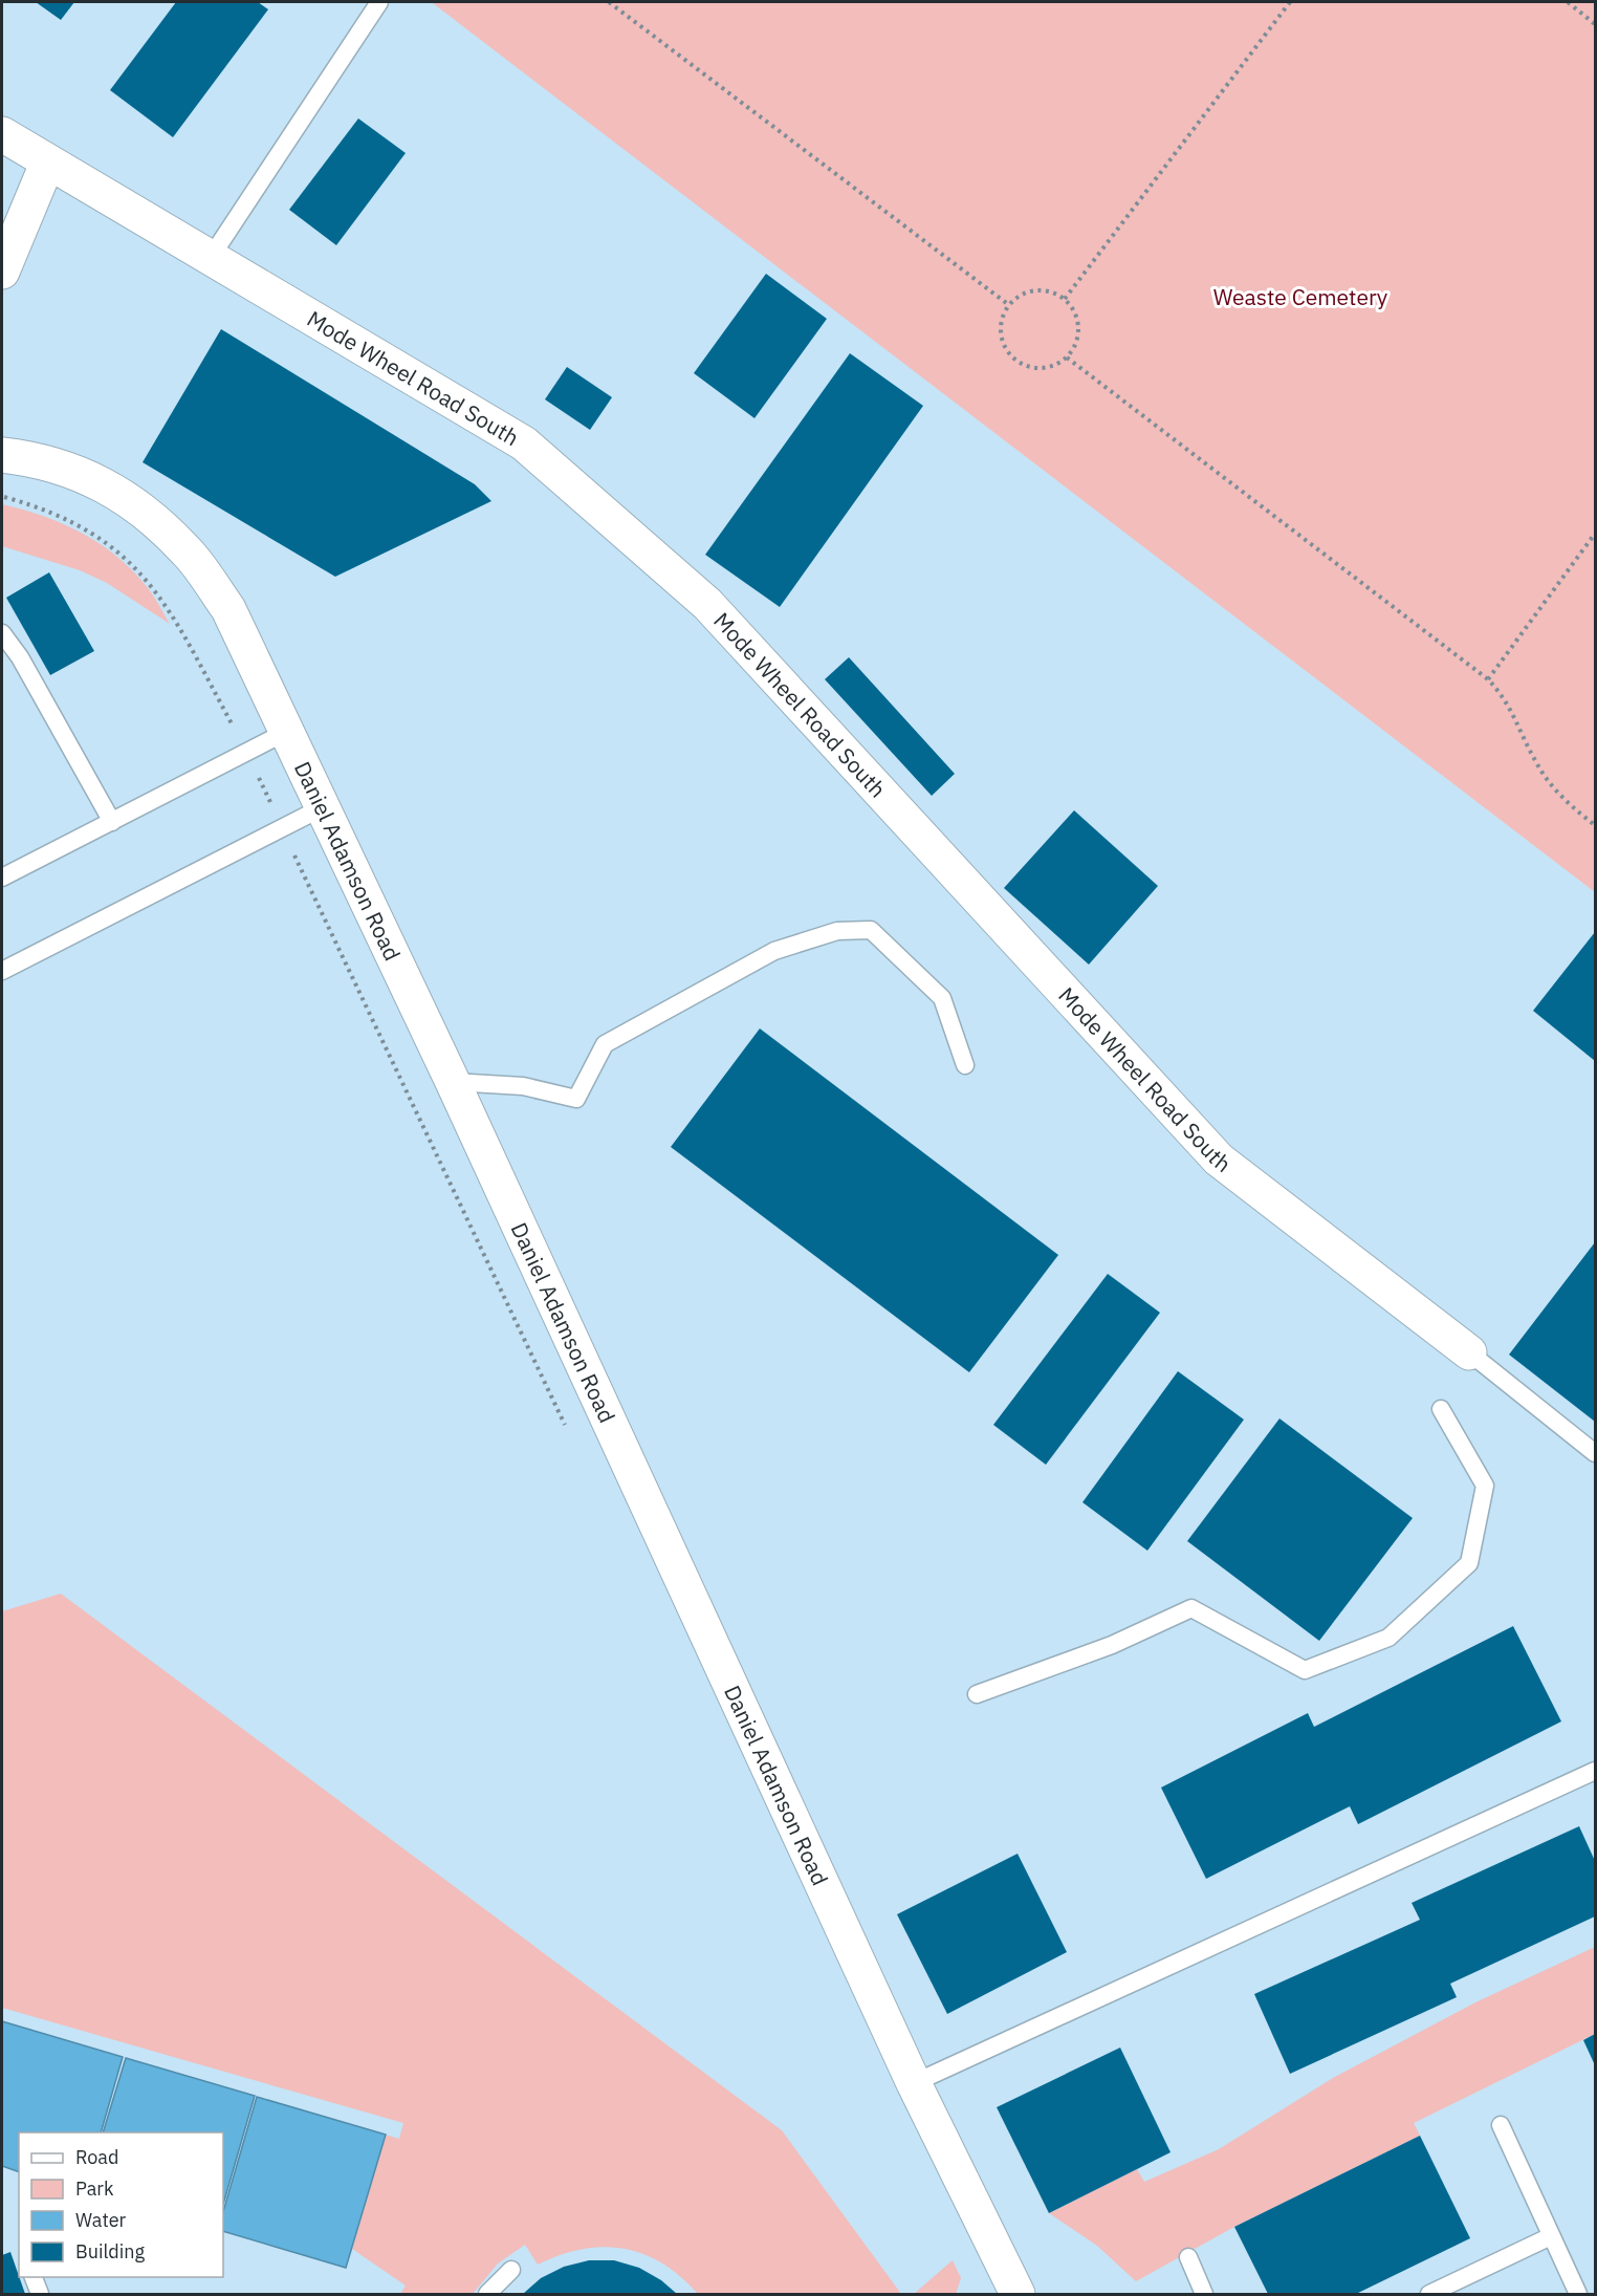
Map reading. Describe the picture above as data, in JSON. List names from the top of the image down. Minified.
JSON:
{"streets":{"street":["Mode Wheel Road South","Daniel Adamson Road"]},"parks":["Weaste Cemetery"],"legend":["Road","Park","Water","Building"]}
